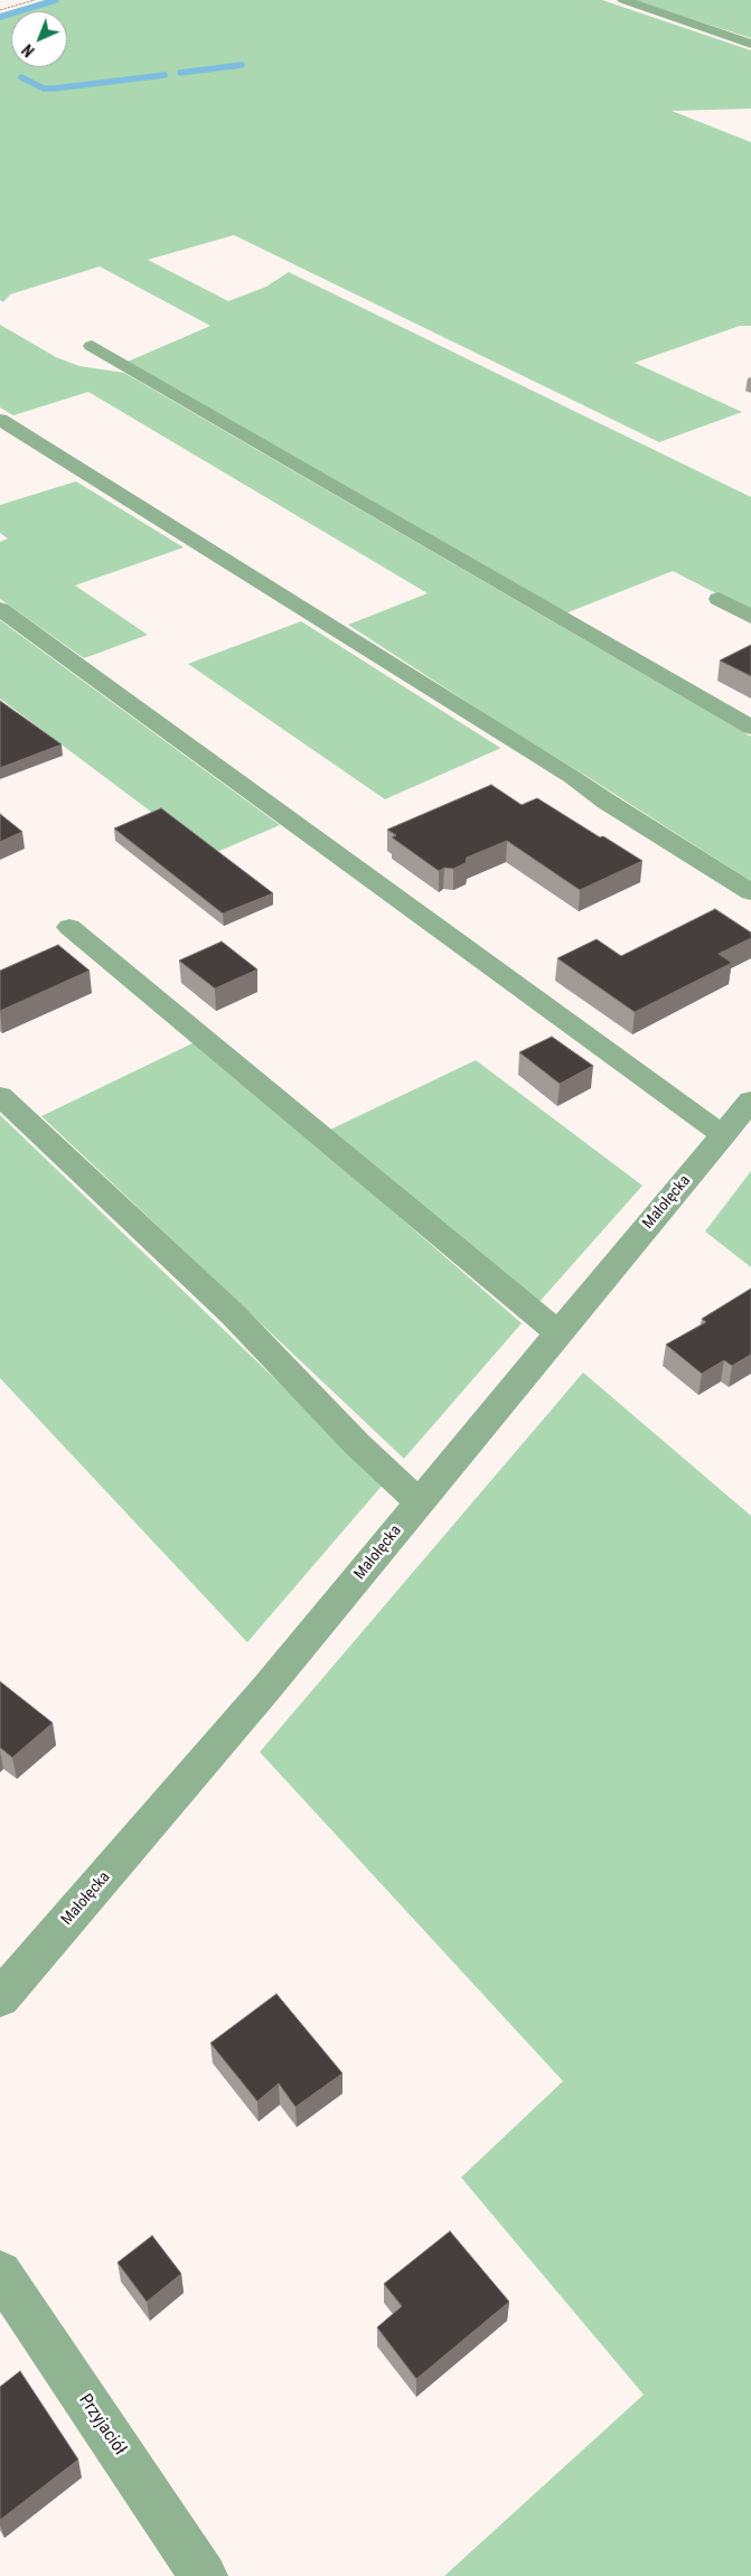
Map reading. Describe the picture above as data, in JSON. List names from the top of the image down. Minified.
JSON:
{"streets":{"street":["Małołęcka","Przyjaciół"]},"north":"bottom left"}
